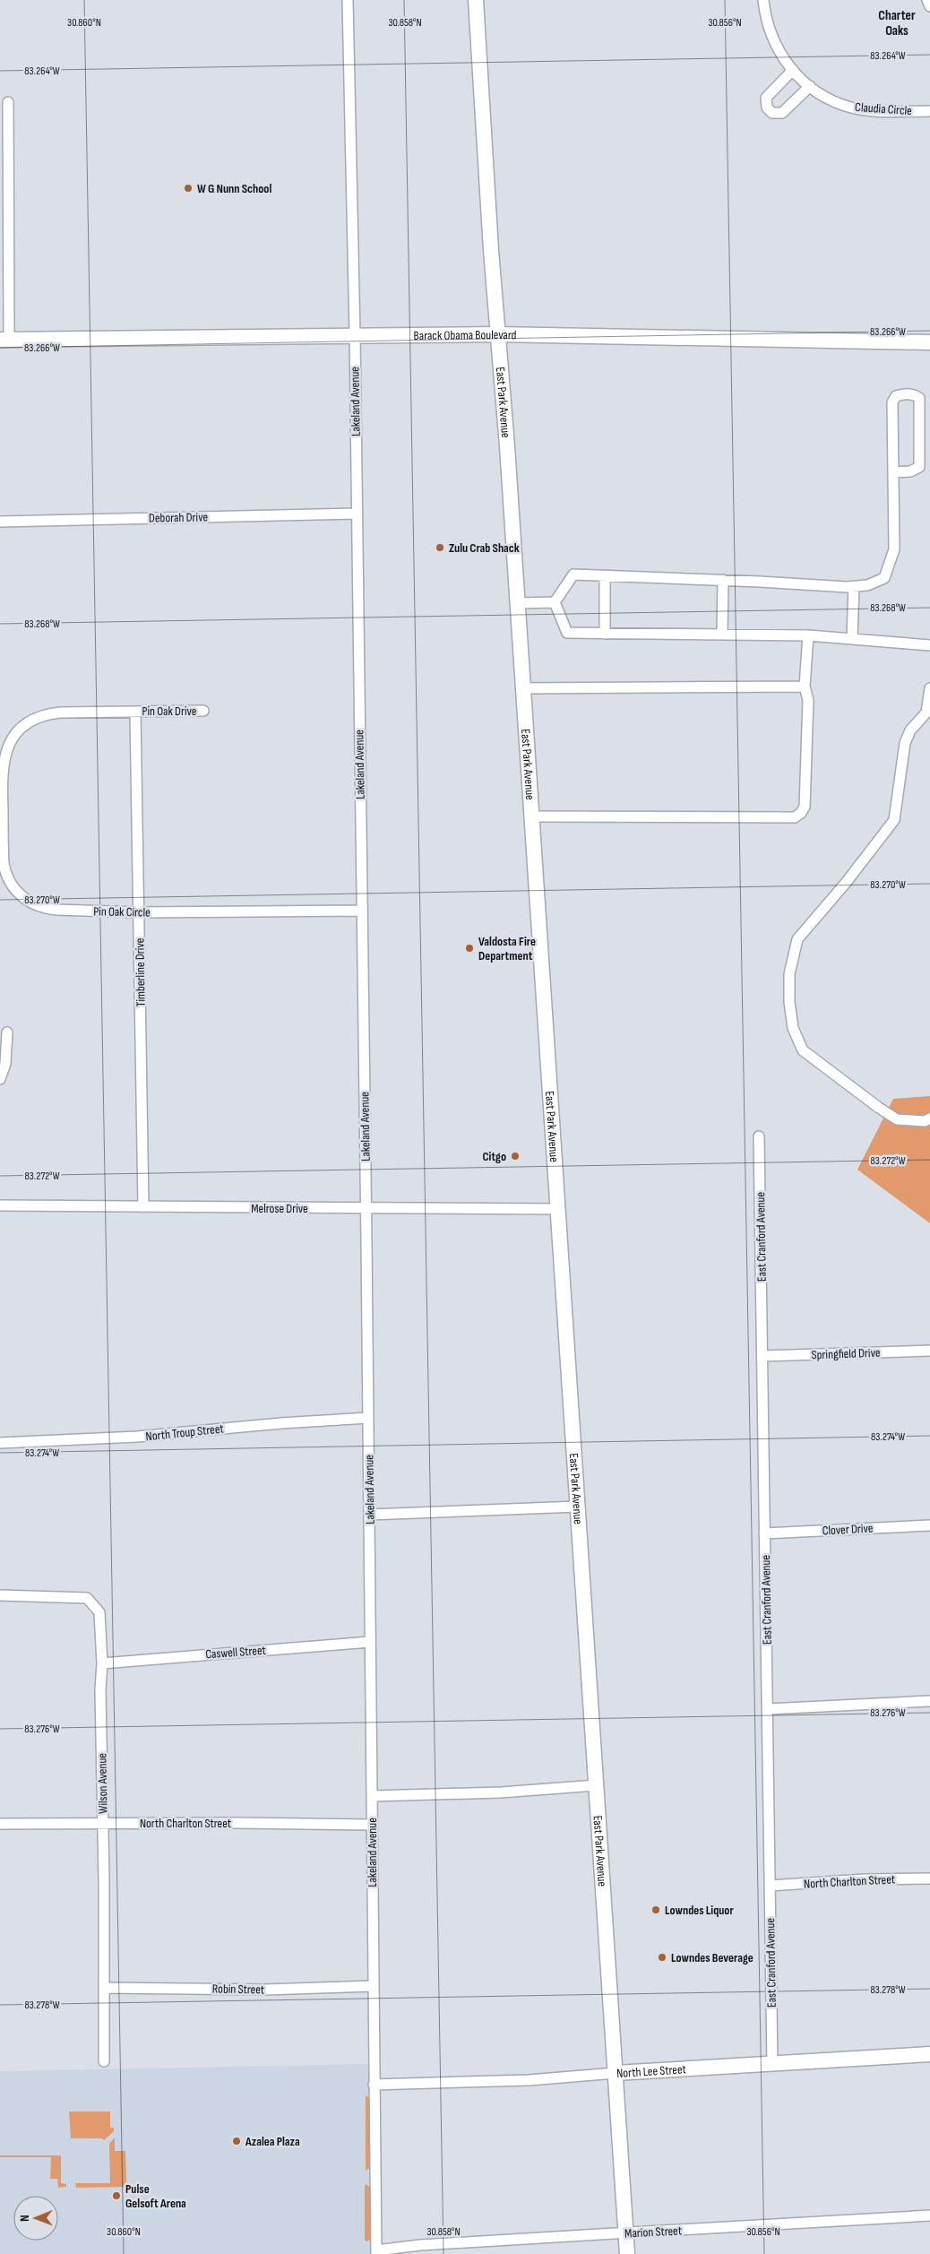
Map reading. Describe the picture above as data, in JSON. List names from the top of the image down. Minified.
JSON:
{"streets":{"main road":["Barack Obama Boulevard","East Park Avenue","North Lee Street"],"street":["Claudia Circle","Lakeland Avenue","Deborah Drive","Pin Oak Drive","Pin Oak Circle","Timberline Drive","Melrose Drive","East Cranford Avenue","Springfield Drive","North Troup Street","Clover Drive","Caswell Street","Wilson Avenue","North Charlton Street","Robin Street","Marion Street"]},"crossings":[["Barack Obama Boulevard","Lakeland Avenue"],["Barack Obama Boulevard","East Park Avenue"],["Lakeland Avenue","Deborah Drive"],["Lakeland Avenue","Pin Oak Circle"],["Lakeland Avenue","Melrose Drive"],["Lakeland Avenue","North Troup Street"],["Lakeland Avenue","Caswell Street"],["Lakeland Avenue","North Charlton Street"],["Lakeland Avenue","Robin Street"],["Lakeland Avenue","North Lee Street"],["Lakeland Avenue","Marion Street"],["East Park Avenue","Melrose Drive"],["East Park Avenue","North Lee Street"],["East Park Avenue","Marion Street"],["Pin Oak Drive","Pin Oak Circle"],["Pin Oak Drive","Timberline Drive"],["Pin Oak Circle","Timberline Drive"],["Timberline Drive","Melrose Drive"],["East Cranford Avenue","Springfield Drive"],["East Cranford Avenue","Clover Drive"],["East Cranford Avenue","North Charlton Street"],["East Cranford Avenue","North Lee Street"],["Caswell Street","Wilson Avenue"],["Wilson Avenue","North Charlton Street"],["Wilson Avenue","Robin Street"]],"districts":["Charter Oaks"],"places":["W G Nunn School","Zulu Crab Shack","Valdosta Fire Department","Citgo","Lowndes Liquor","Lowndes Beverage","Azalea Plaza","Pulse Gelsoft Arena"],"north":"left","coordinates":["30.860°N","30.858°N","30.856°N","83.264°W","83.266°W","83.268°W","83.270°W","83.272°W","83.274°W","83.276°W","83.278°W"]}
